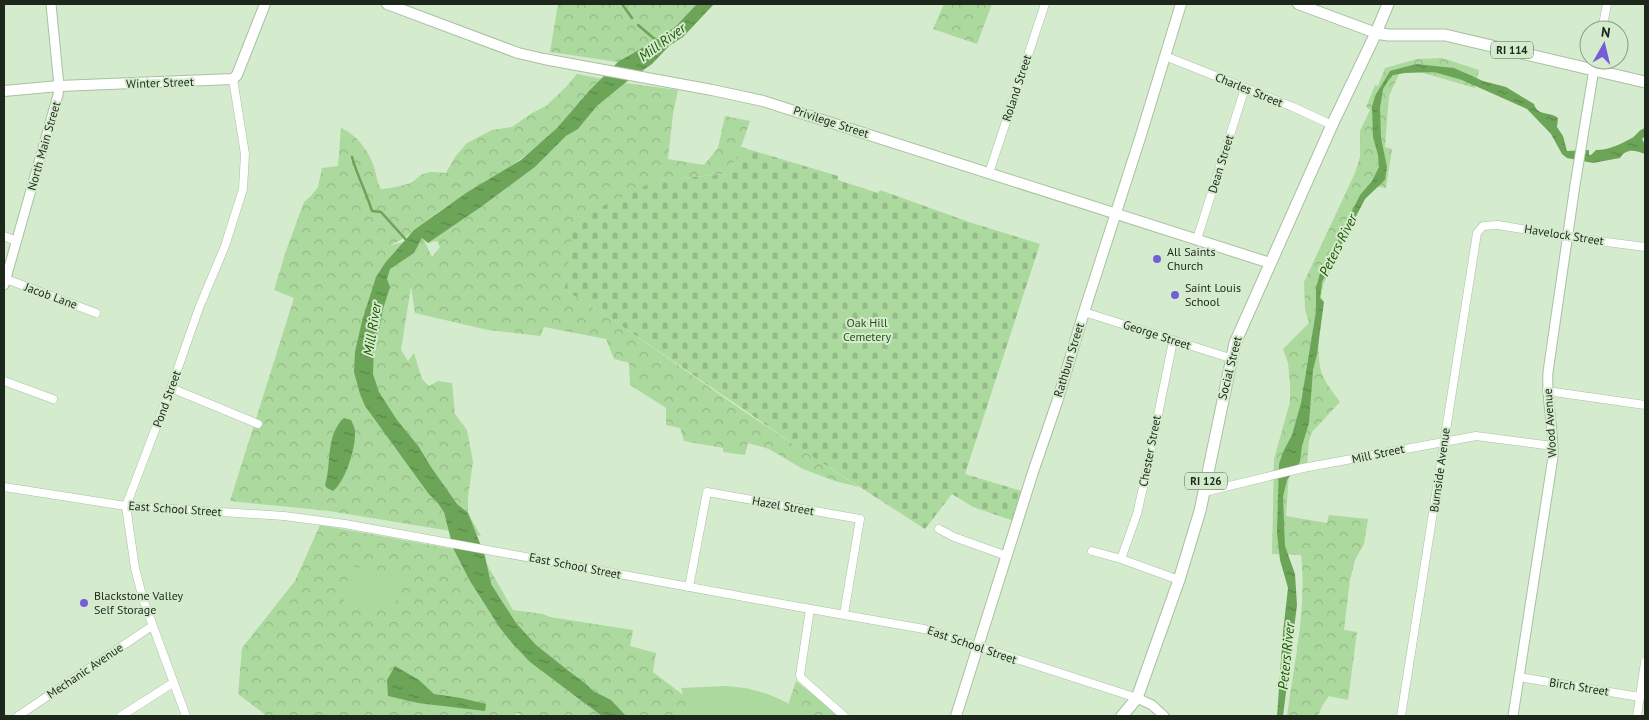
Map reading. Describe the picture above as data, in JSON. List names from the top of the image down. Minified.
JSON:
{"streets":{"main road":["RI 114","Winter Street","Privilege Street","Rathbun Street","Social Street","RI 126"],"street":["Roland Street","Charles Street","North Main Street","Dean Street","Havelock Street","Jacob Lane","George Street","Pond Street","Wood Avenue","Chester Street","Mill Street","Burnside Avenue","Hazel Street","East School Street","Mechanic Avenue","Birch Street"]},"crossings":[["RI 114","Social Street"],["Winter Street","North Main Street"],["Winter Street","Pond Street"],["Roland Street","Privilege Street"],["Charles Street","Dean Street"],["Charles Street","Rathbun Street"],["Charles Street","Social Street"],["Privilege Street","Dean Street"],["Privilege Street","Rathbun Street"],["Privilege Street","Social Street"],["North Main Street","Jacob Lane"],["Havelock Street","Wood Avenue"],["Havelock Street","Burnside Avenue"],["George Street","Rathbun Street"],["George Street","Social Street"],["George Street","Chester Street"],["Rathbun Street","East School Street"],["Social Street","Mill Street"],["Social Street","RI 126"],["Social Street","East School Street"],["Pond Street","East School Street"],["Pond Street","Mechanic Avenue"],["Wood Avenue","Mill Street"],["Wood Avenue","Birch Street"],["Mill Street","Burnside Avenue"],["RI 126","East School Street"],["Hazel Street","East School Street"]],"water":["Mill River","Peters River"],"parks":["Oak Hill Cemetery"],"places":["All Saints Church","Saint Louis School","Blackstone Valley Self Storage"],"north":"top"}
